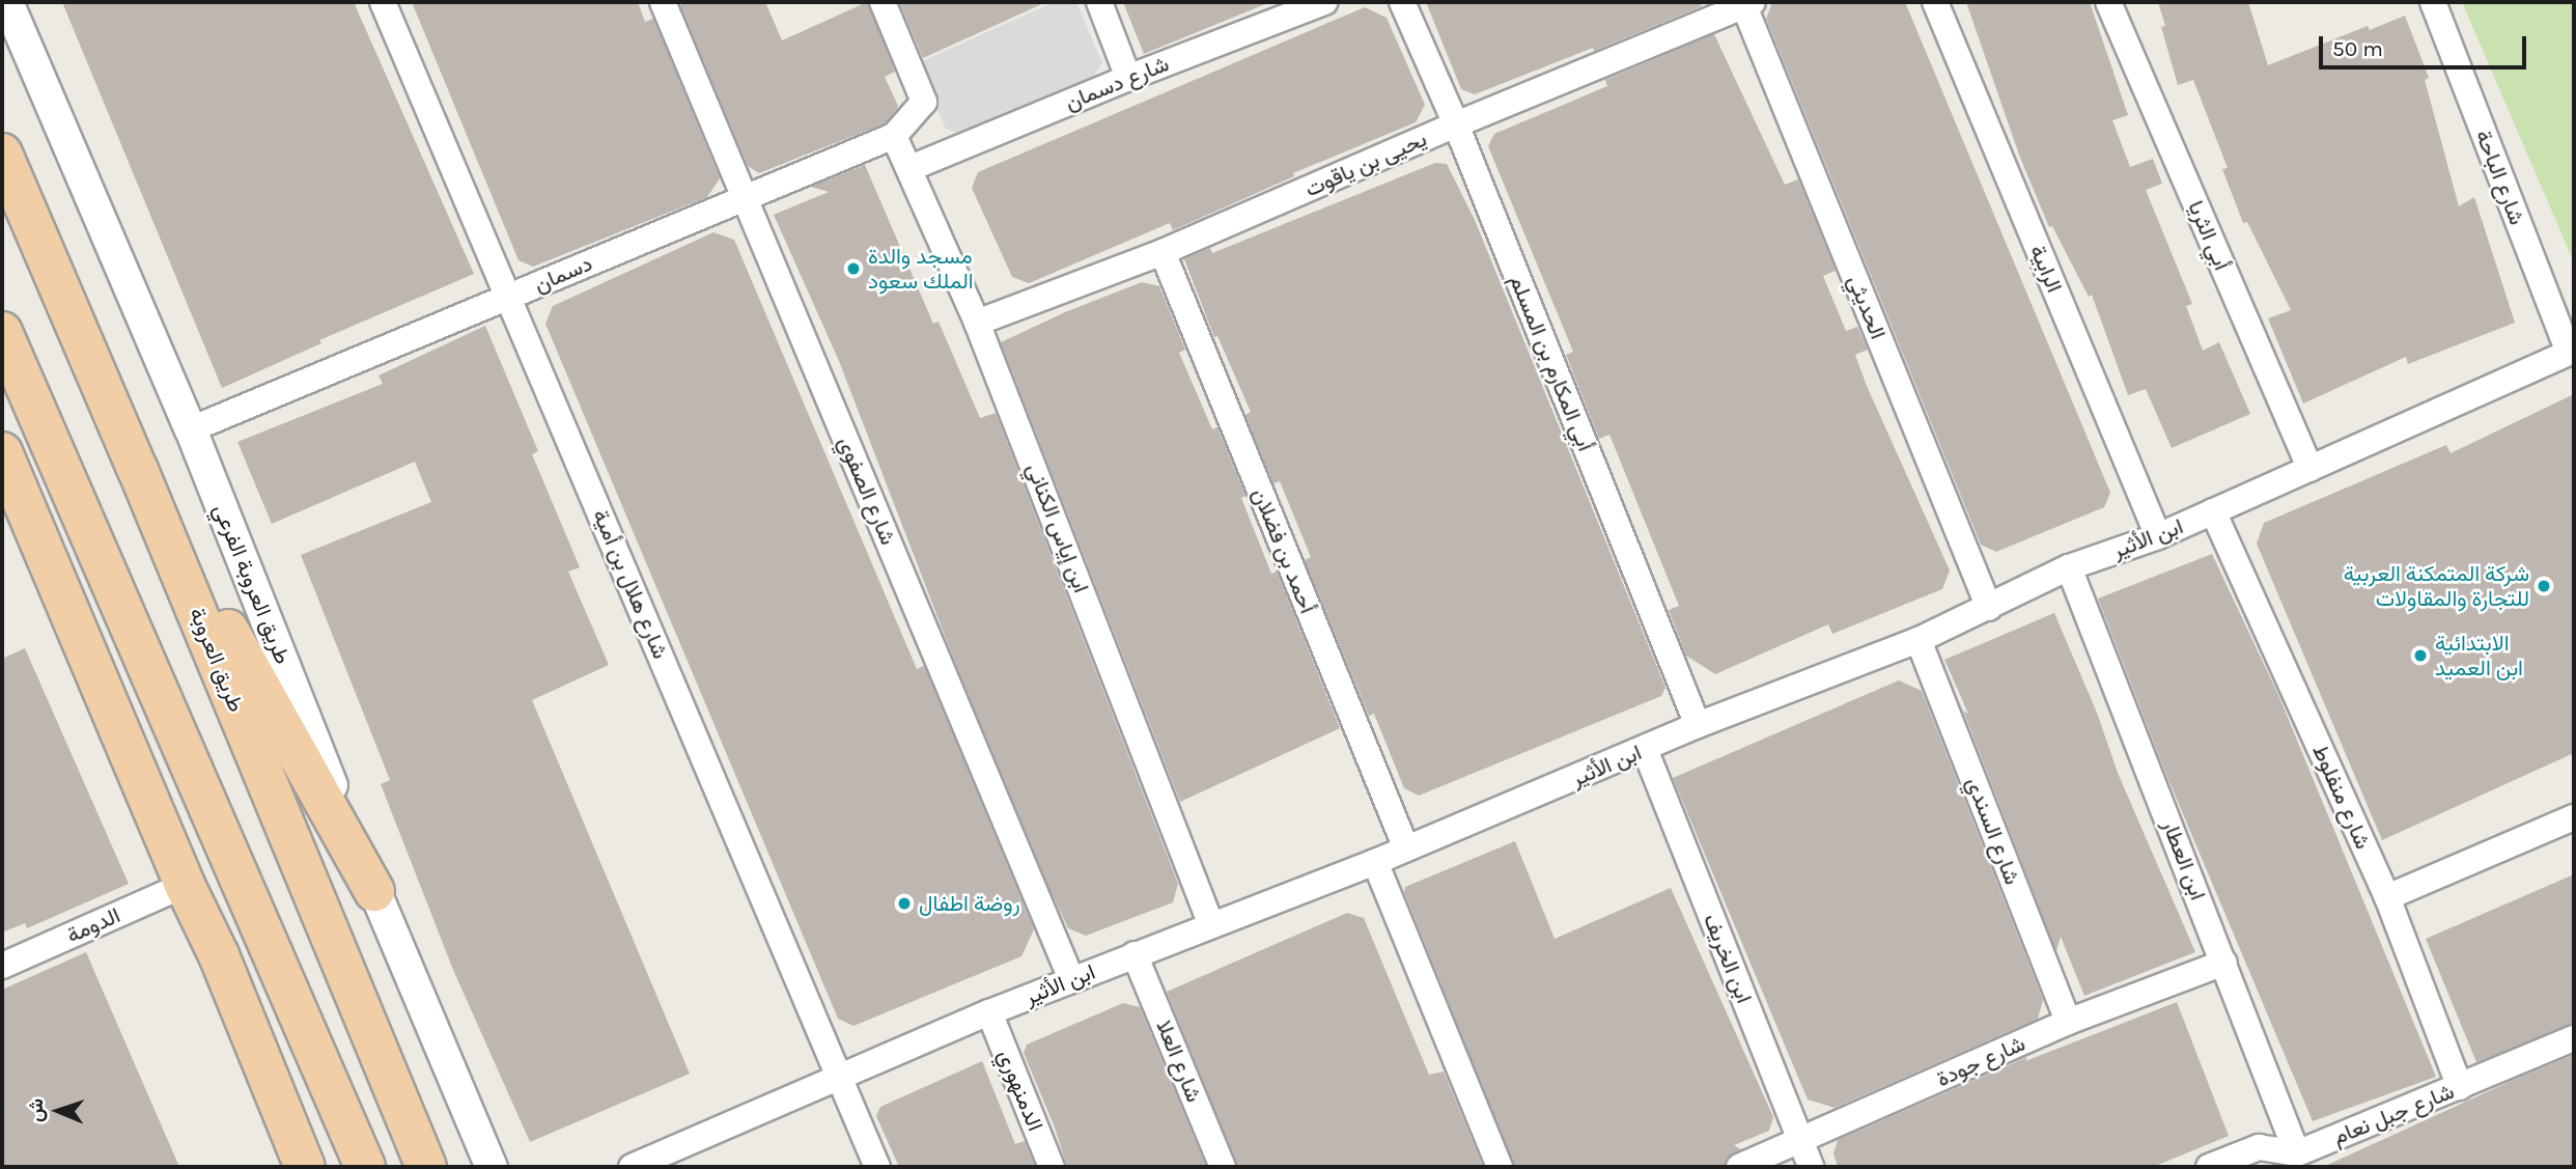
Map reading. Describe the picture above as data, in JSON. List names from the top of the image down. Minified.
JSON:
{"streets":{"main road":["طريق العروبة"],"street":["شارع دسمان","يحيى بن ياقوت","شارع الباحة","أبي الثريا","الرابية","دسمان","الحديثي","أبي المكارم بن المسلم","شارع الصفوي","ابن إياس الكناني","ابن الأثير","أحمد بن فضلان","طريق العروبة الفرعي","شارع هلال بن أمية","شارع منفلوط","شارع السندي","ابن العطار","الدومة","ابن الخريف","شارع العلا","شارع جودة","الدمنهوري","شارع جبل نعام"]},"crossings":[["شارع دسمان","ابن إياس الكناني"],["يحيى بن ياقوت","الحديثي"],["يحيى بن ياقوت","أبي المكارم بن المسلم"],["يحيى بن ياقوت","ابن إياس الكناني"],["يحيى بن ياقوت","أحمد بن فضلان"],["شارع الباحة","ابن الأثير"],["أبي الثريا","ابن الأثير"],["الرابية","ابن الأثير"],["دسمان","شارع الصفوي"],["دسمان","ابن إياس الكناني"],["دسمان","طريق العروبة الفرعي"],["دسمان","شارع هلال بن أمية"],["الحديثي","ابن الأثير"],["أبي المكارم بن المسلم","ابن الأثير"],["شارع الصفوي","ابن الأثير"],["ابن إياس الكناني","ابن الأثير"],["ابن الأثير","أحمد بن فضلان"],["ابن الأثير","شارع هلال بن أمية"],["ابن الأثير","شارع منفلوط"],["ابن الأثير","شارع السندي"],["ابن الأثير","ابن العطار"],["ابن الأثير","ابن الخريف"],["ابن الأثير","شارع العلا"],["ابن الأثير","الدمنهوري"],["شارع منفلوط","شارع جبل نعام"],["شارع السندي","شارع جودة"],["ابن العطار","شارع جودة"],["ابن العطار","شارع جبل نعام"],["ابن الخريف","شارع جودة"]],"places":["مسجد والدة الملك سعود","شركة المتمكنة العربية للتجارة والمقاولات","الابتدائية ابن العميد","روضة اطفال"],"scale_bar":"50 m","north":"left"}
